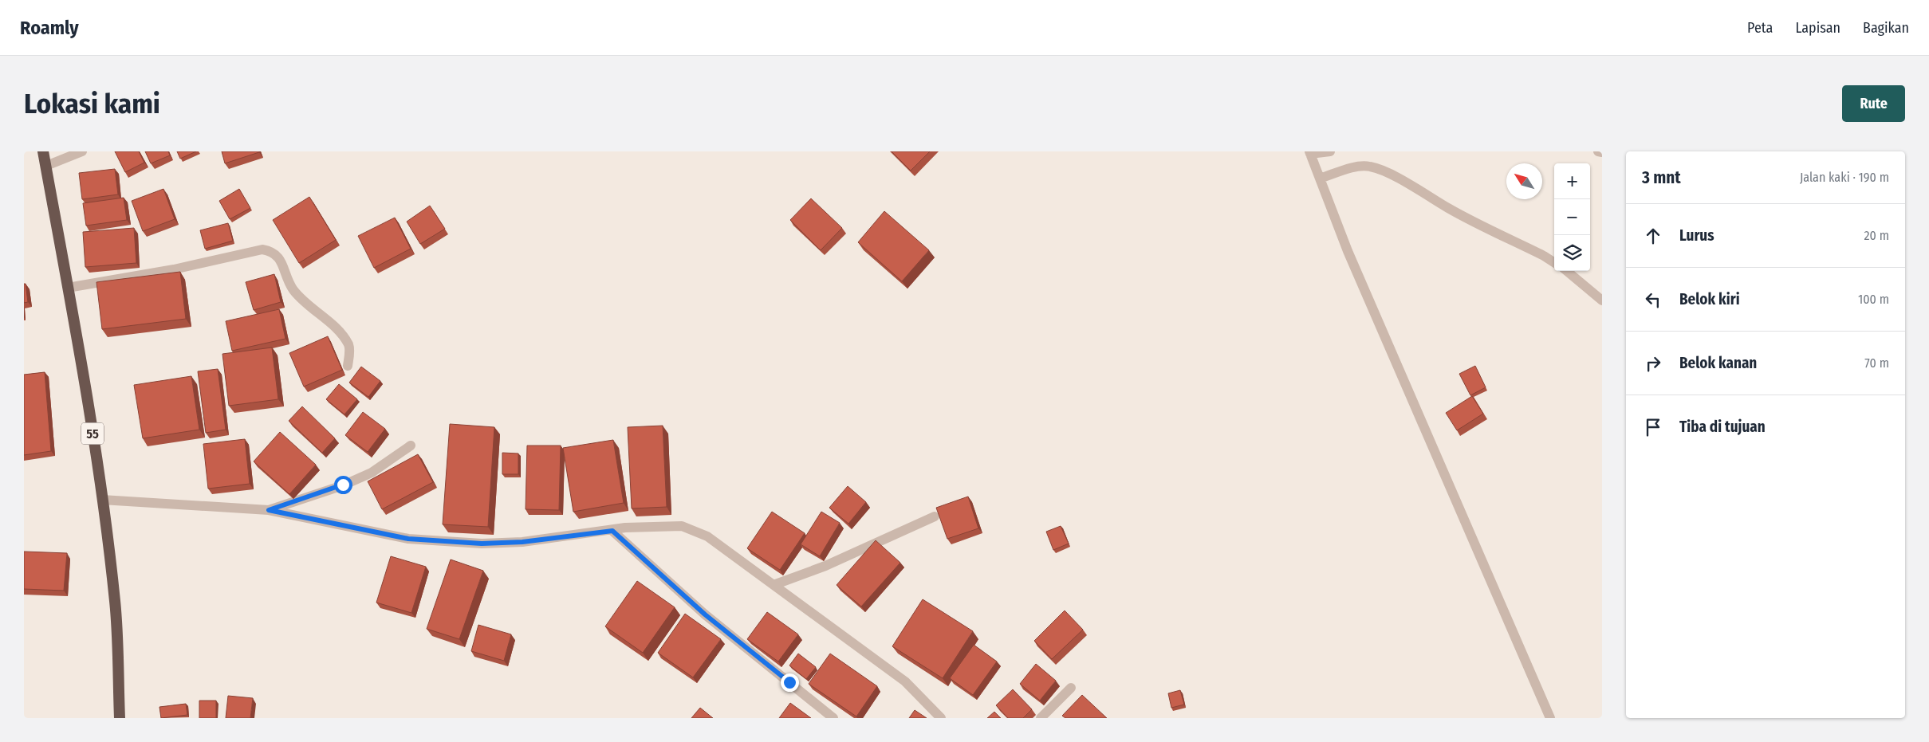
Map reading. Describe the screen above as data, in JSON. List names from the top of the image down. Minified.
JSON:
{"streets":{"highway":["55"]},"north":"top left","page":{"header":"Roamly","nav":["Peta","Lapisan","Bagikan"],"buttons":"Rute","title":"Lokasi kami","heading":["3 mnt","Jalan kaki · 190 m"],"map_buttons":["+","−"],"list":[["Lurus","20 m"],["Belok kiri","100 m"],["Belok kanan","70 m"],"Tiba di tujuan"]}}
